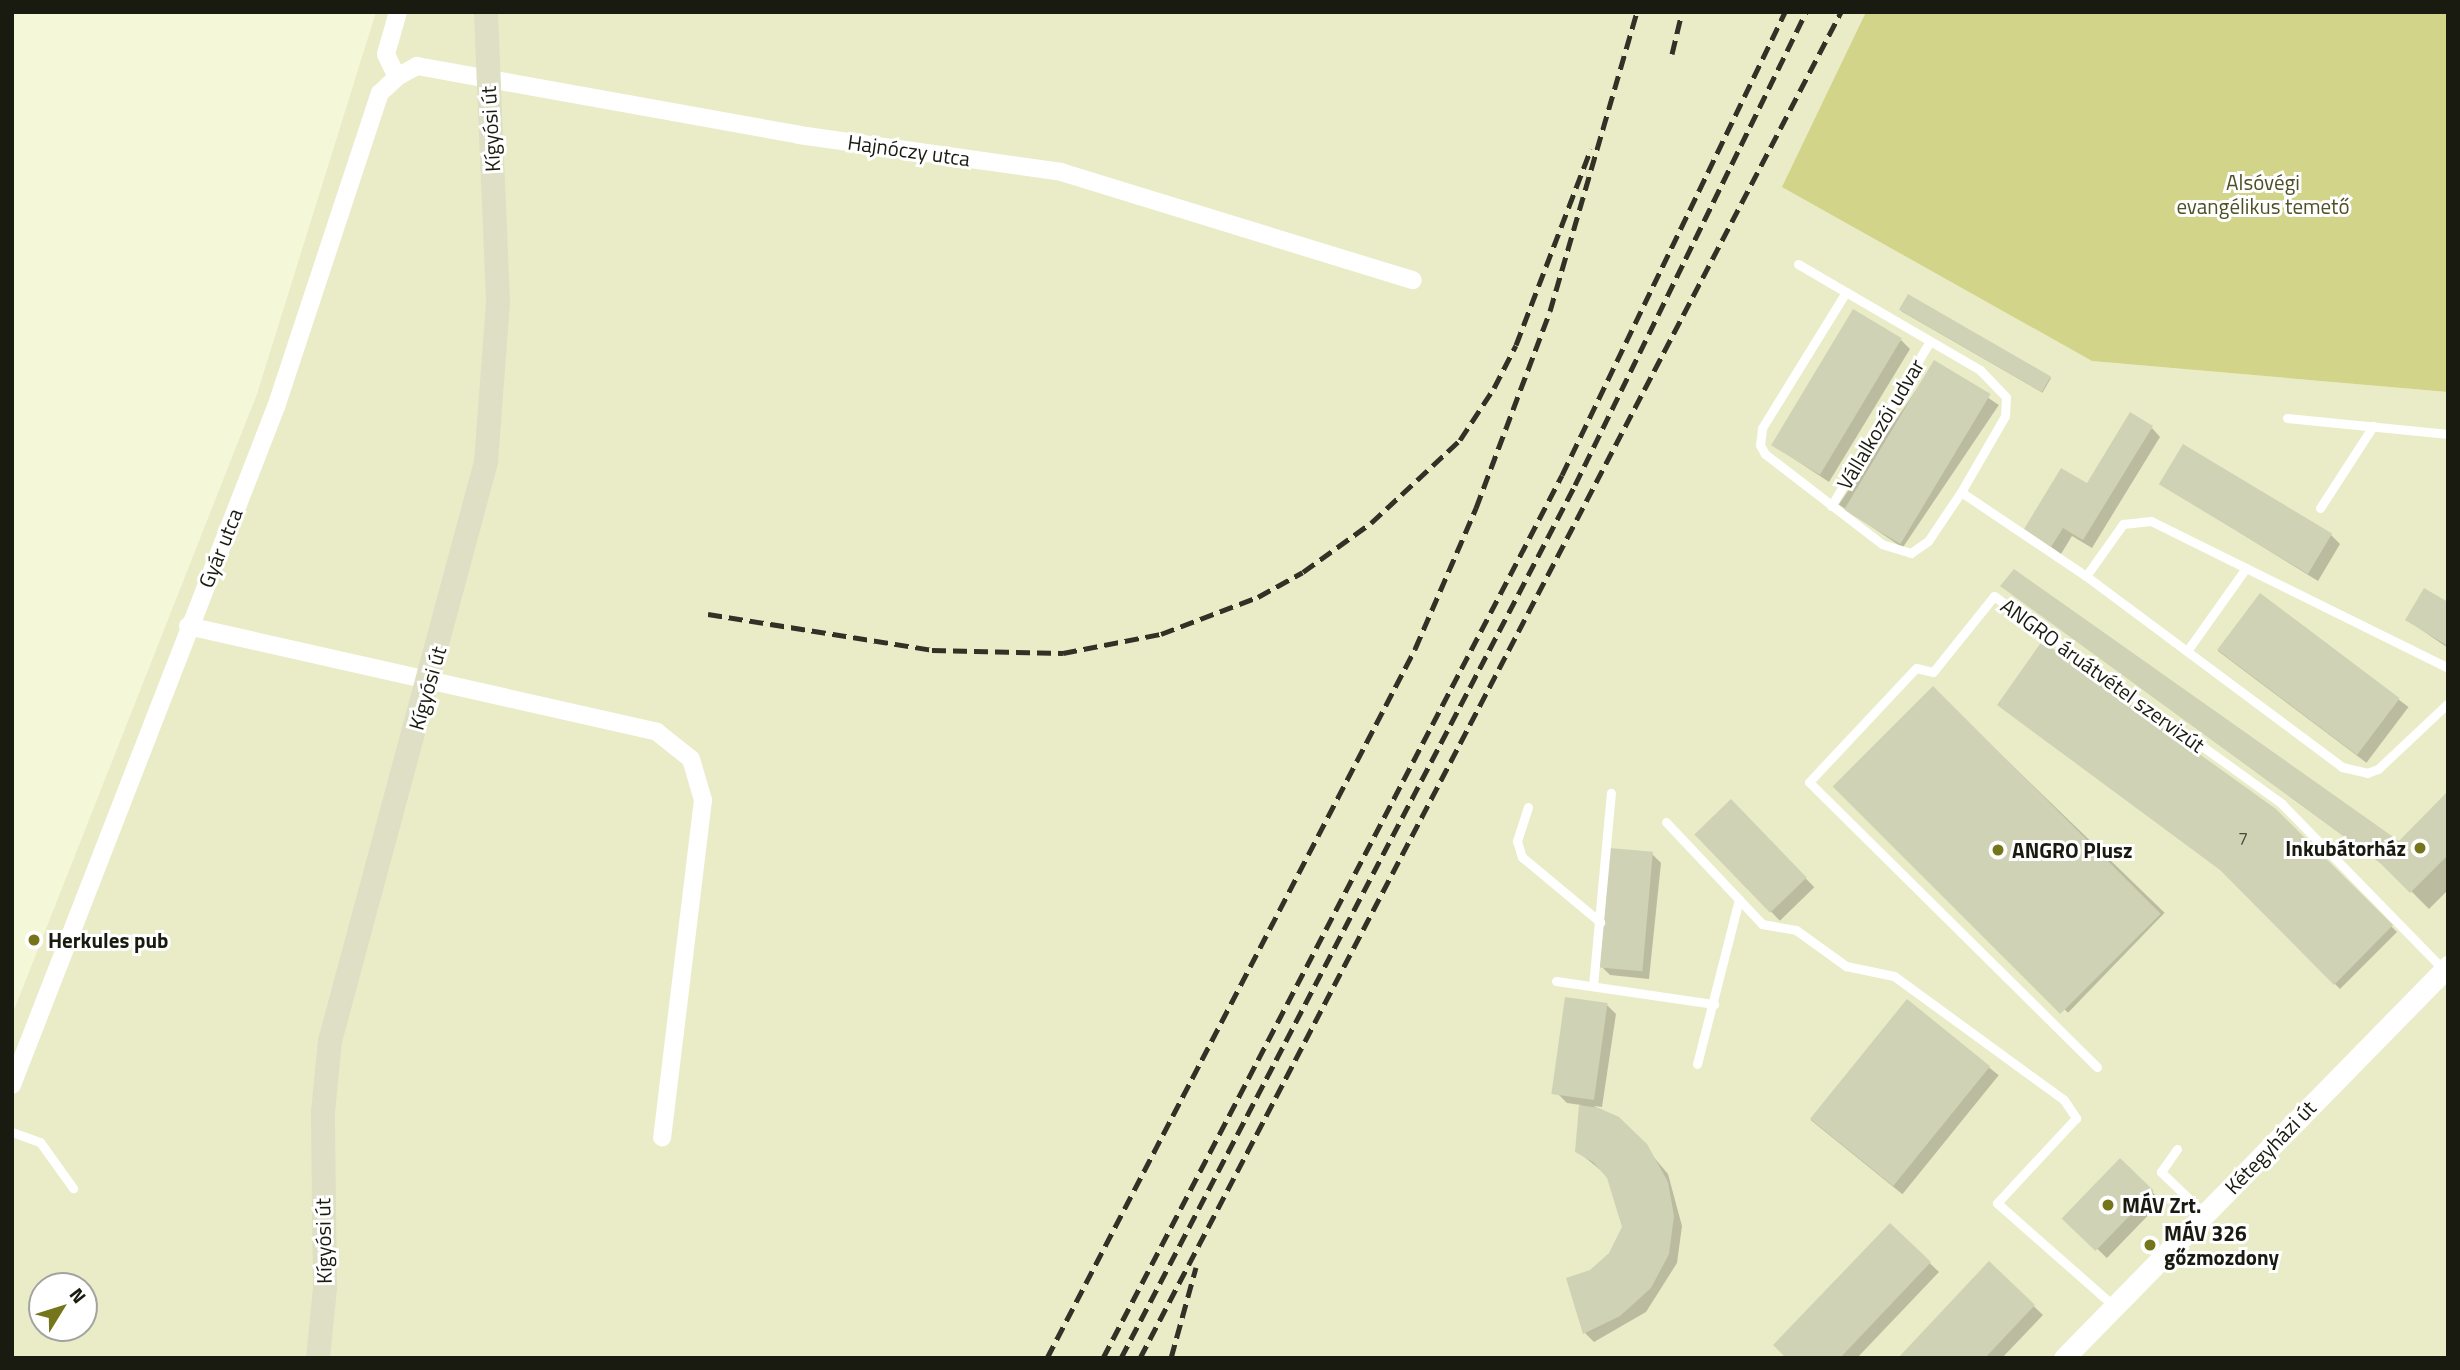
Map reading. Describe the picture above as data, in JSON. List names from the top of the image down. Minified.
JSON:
{"streets":{"main road":["Kígyósi út"],"street":["Hajnóczy utca","Gyár utca","Kétegyházi út"],"lane":["Vállalkozói udvar","ANGRO áruátvétel szervizút"]},"crossings":[["Kígyósi út","Hajnóczy utca"],["Hajnóczy utca","Gyár utca"],["ANGRO áruátvétel szervizút","Kétegyházi út"]],"parks":["Alsóvégi evangélikus temető"],"places":["Inkubátorház","ANGRO Plusz","Herkules pub","MÁV Zrt.","MÁV 326 gőzmozdony"],"house_numbers":["7"],"north":"top right"}
